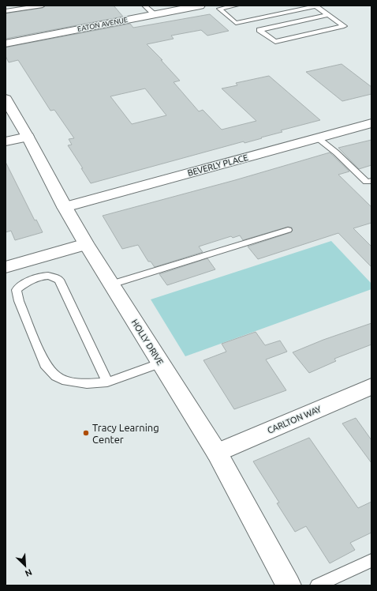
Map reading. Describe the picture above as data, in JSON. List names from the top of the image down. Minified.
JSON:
{"streets":{"street":["EATON AVENUE","BEVERLY PLACE","HOLLY DRIVE","CARLTON WAY"]},"crossings":[["BEVERLY PLACE","HOLLY DRIVE"],["HOLLY DRIVE","CARLTON WAY"]],"places":["Tracy Learning Center"],"north":"bottom right"}
